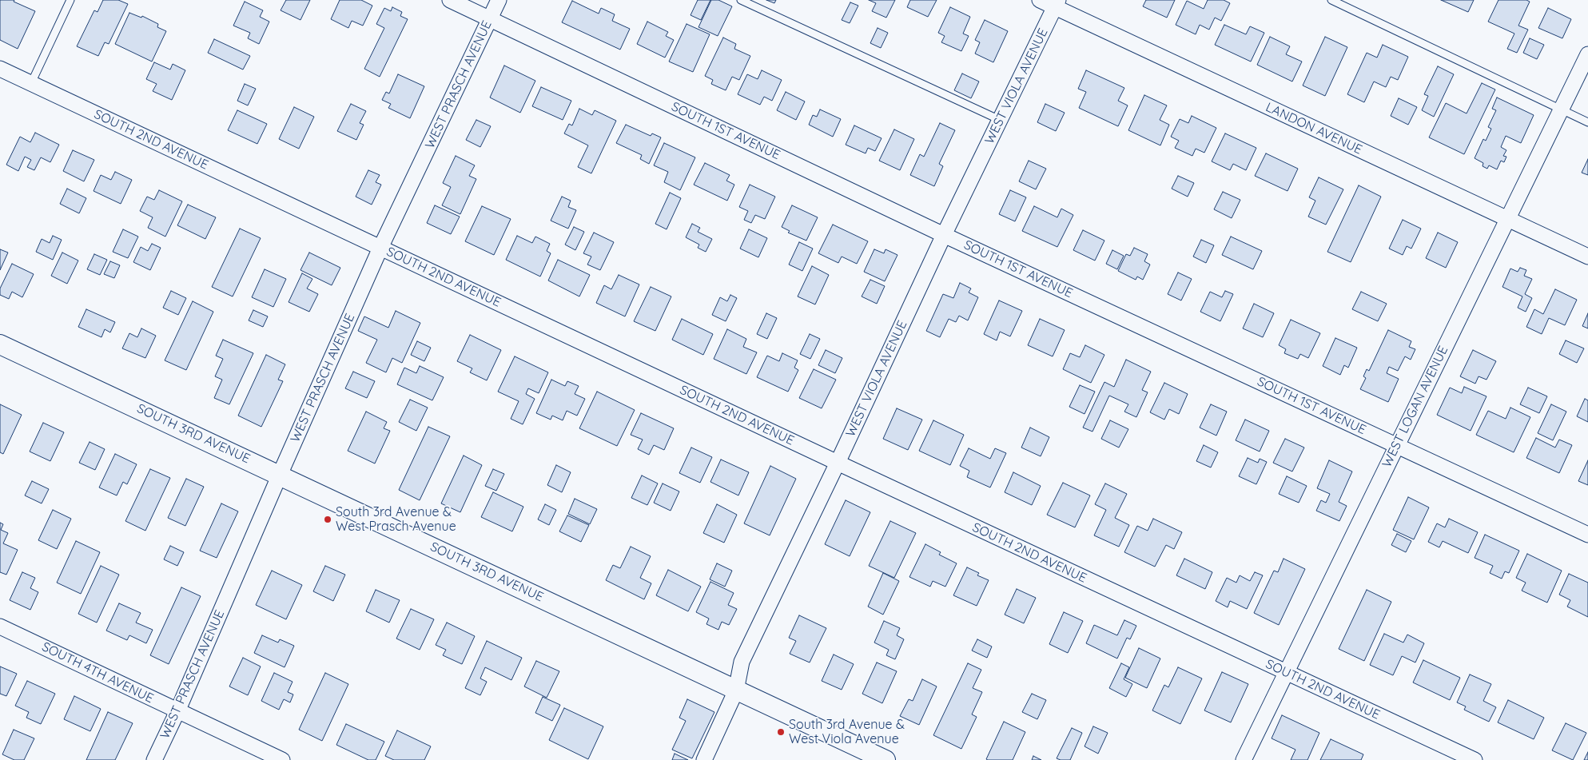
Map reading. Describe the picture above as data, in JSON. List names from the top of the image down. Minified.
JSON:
{"streets":{"street":["WEST PRASCH AVENUE","WEST VIOLA AVENUE","LANDON AVENUE","SOUTH 1ST AVENUE","SOUTH 2ND AVENUE","WEST LOGAN AVENUE","SOUTH 3RD AVENUE","SOUTH 4TH AVENUE"]},"crossings":[["WEST PRASCH AVENUE","SOUTH 1ST AVENUE"],["WEST PRASCH AVENUE","SOUTH 2ND AVENUE"],["WEST PRASCH AVENUE","SOUTH 3RD AVENUE"],["WEST PRASCH AVENUE","SOUTH 4TH AVENUE"],["WEST VIOLA AVENUE","LANDON AVENUE"],["WEST VIOLA AVENUE","SOUTH 1ST AVENUE"],["WEST VIOLA AVENUE","SOUTH 2ND AVENUE"],["WEST VIOLA AVENUE","SOUTH 3RD AVENUE"],["LANDON AVENUE","WEST LOGAN AVENUE"],["SOUTH 1ST AVENUE","WEST LOGAN AVENUE"],["SOUTH 2ND AVENUE","WEST LOGAN AVENUE"]],"places":["South 3rd Avenue & West Prasch Avenue","South 3rd Avenue & West Viola Avenue"]}
